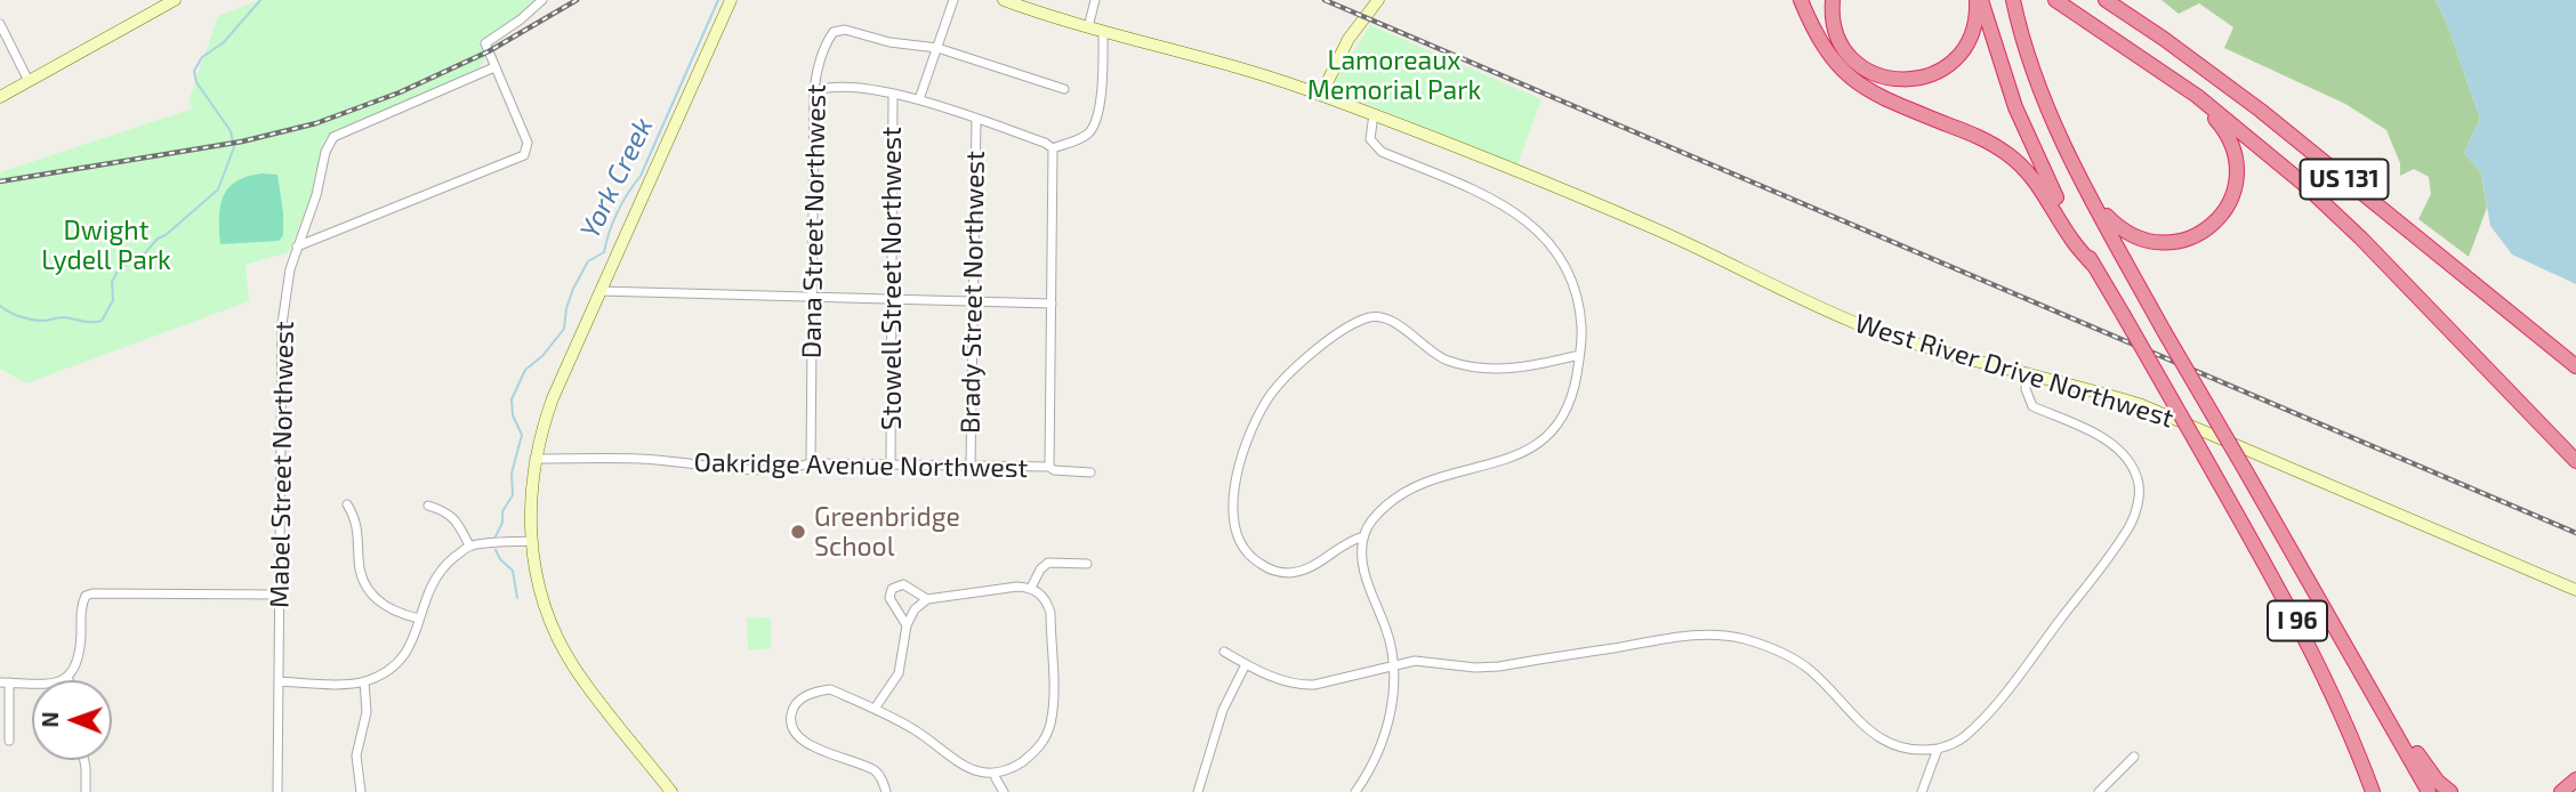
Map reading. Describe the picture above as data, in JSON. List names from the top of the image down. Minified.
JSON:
{"streets":{"highway":["US 131","I 96"],"main road":["West River Drive Northwest"],"street":["Dana Street Northwest","Stowell Street Northwest","Brady Street Northwest","Mabel Street Northwest","Oakridge Avenue Northwest"]},"crossings":[["Dana Street Northwest","Stowell Street Northwest"],["Dana Street Northwest","Oakridge Avenue Northwest"],["Stowell Street Northwest","Oakridge Avenue Northwest"],["Brady Street Northwest","Oakridge Avenue Northwest"]],"water":["York Creek"],"parks":["Lamoreaux Memorial Park","Dwight Lydell Park"],"places":["Greenbridge School"],"north":"left"}
